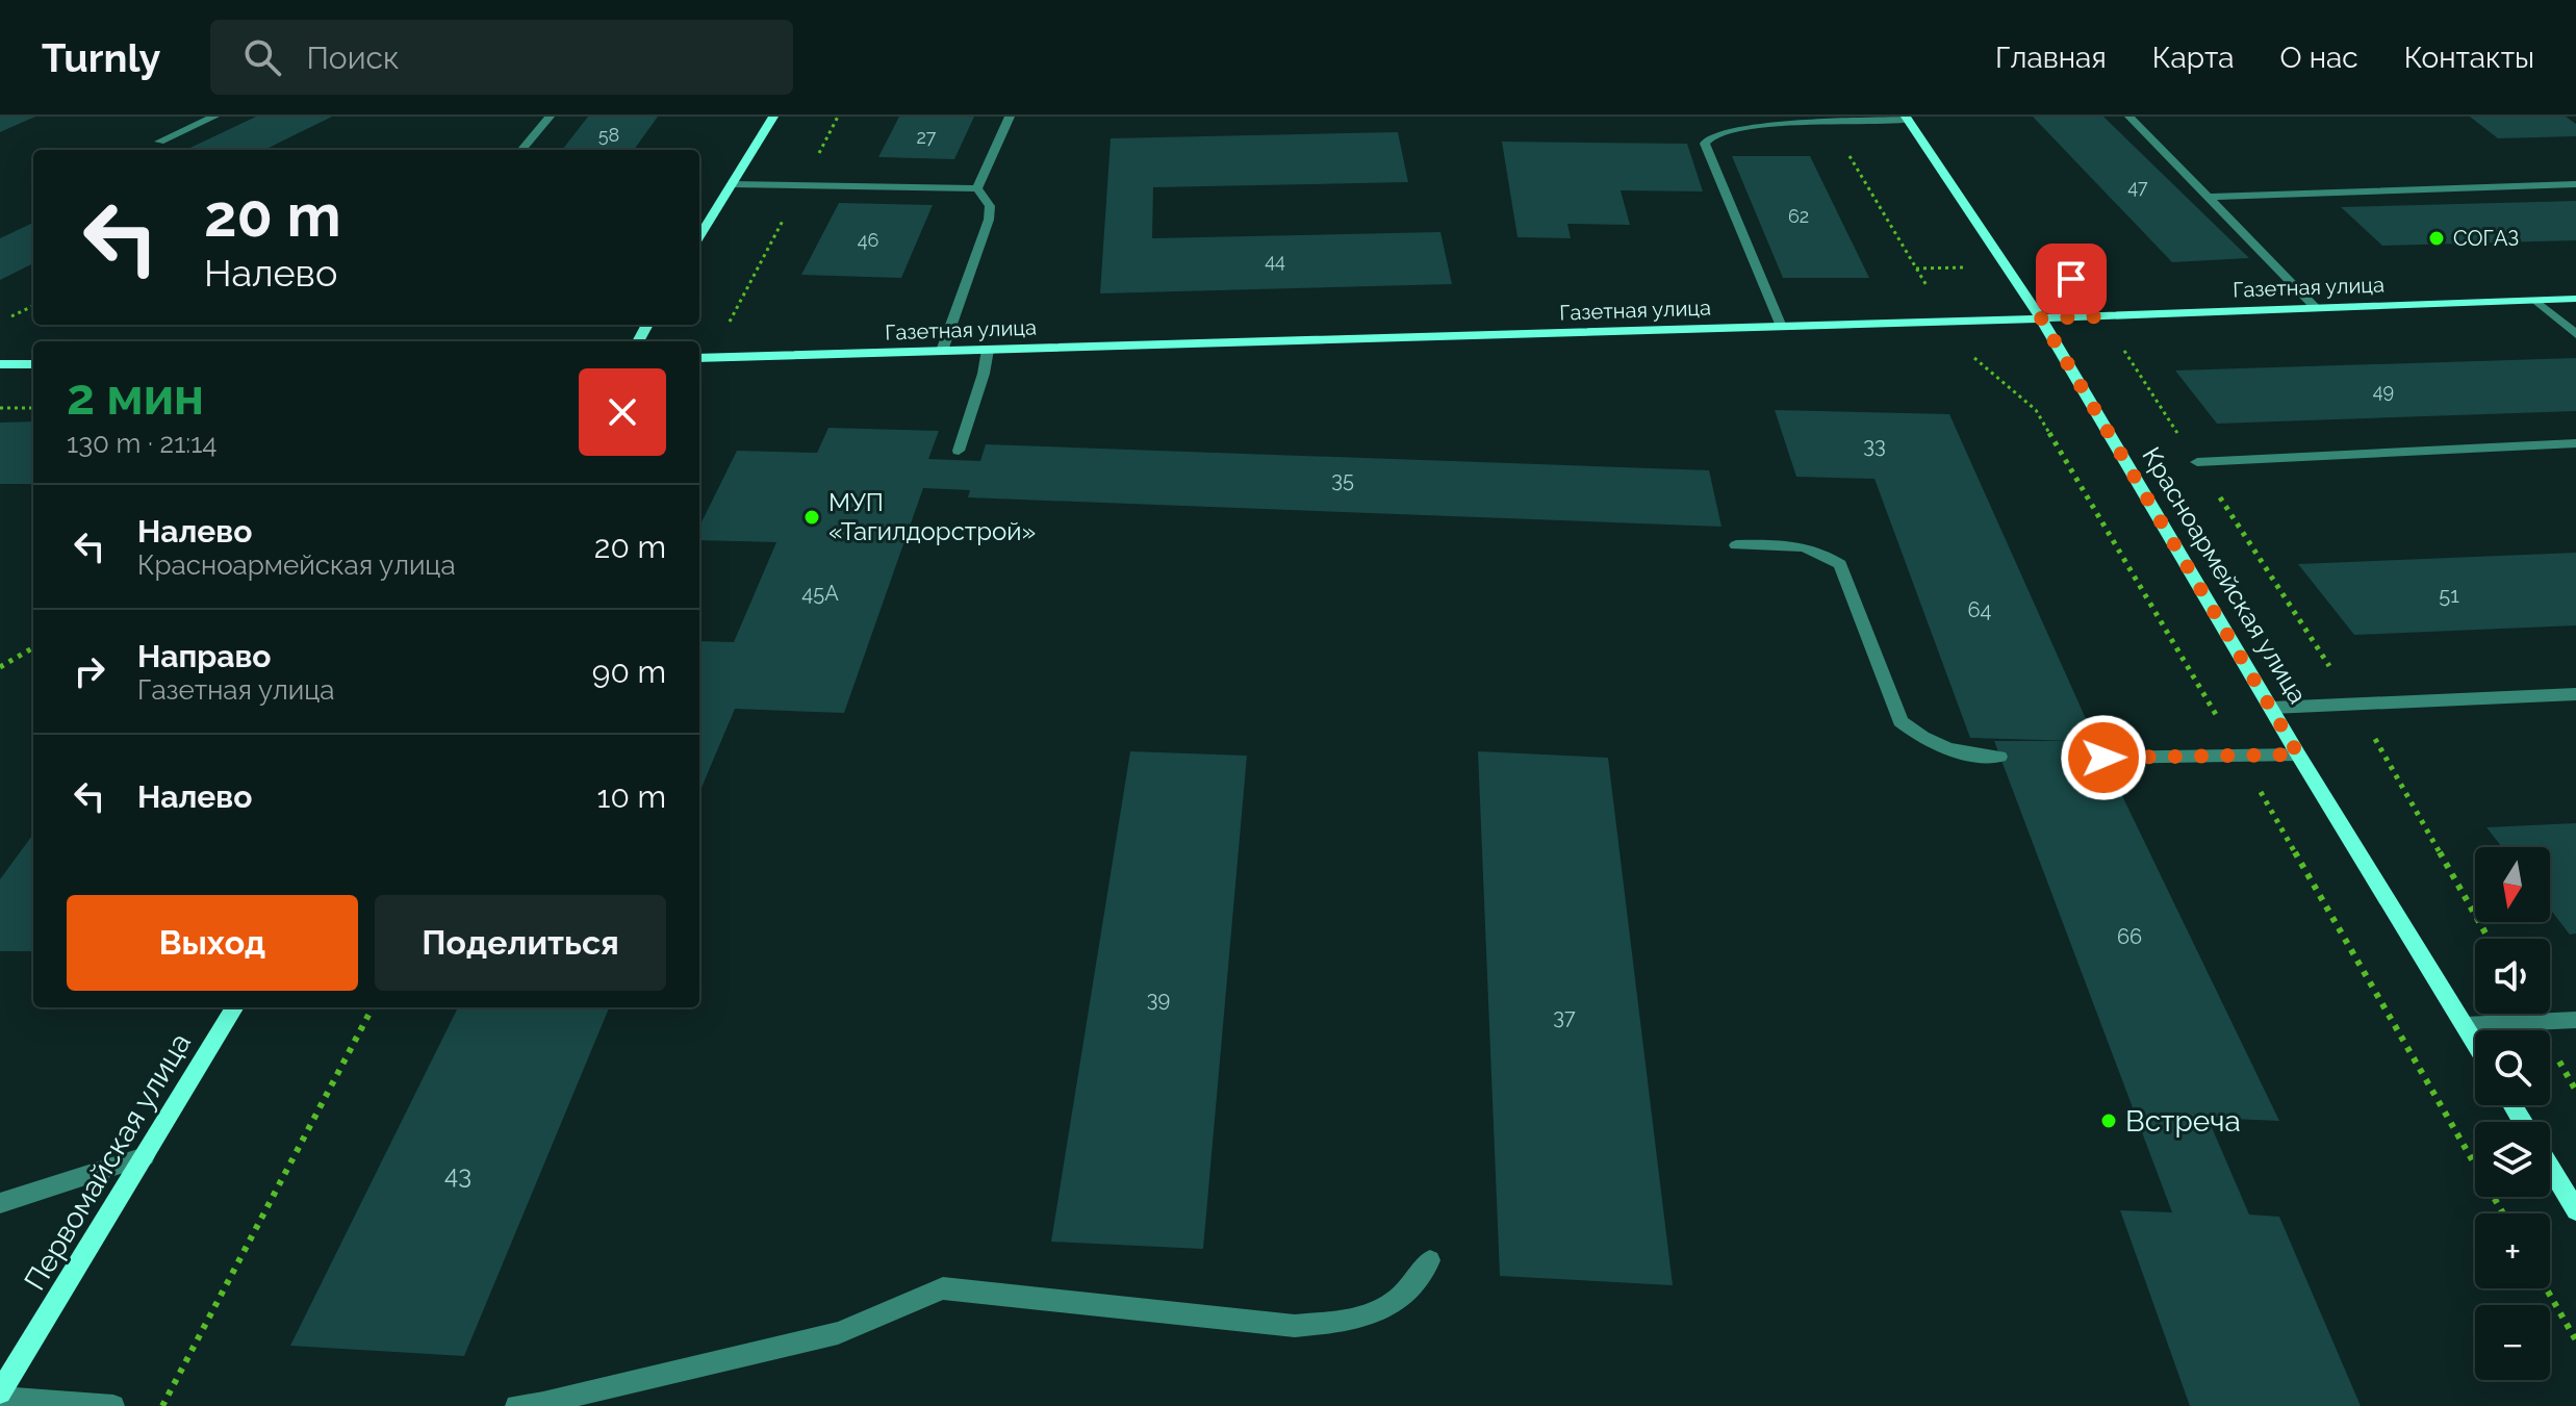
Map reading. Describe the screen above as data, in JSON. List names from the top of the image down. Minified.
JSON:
{"streets":{"street":["Газетная улица","Красноармейская улица","Первомайская улица"]},"crossings":[["Газетная улица","Красноармейская улица"]],"places":["СОГАЗ","МУП «Тагилдорстрой»","Встреча"],"house_numbers":["58","27","47","62","46","44","49","33","35","45А","51","64","66","39","37","43"],"north":"bottom","page":{"header":"Turnly","search":"Поиск","nav":["Главная","Карта","О нас","Контакты"],"turn":["20 m","Налево"],"heading":["2 мин","130 m · 21:14"],"list":[{"name":"Налево","note":"Красноармейская улица","value":"20 m"},{"name":"Направо","note":"Газетная улица","value":"90 m"},{"name":"Налево","value":"10 m"}],"map_buttons":["+","−"],"buttons":["Выход","Поделиться"]}}
